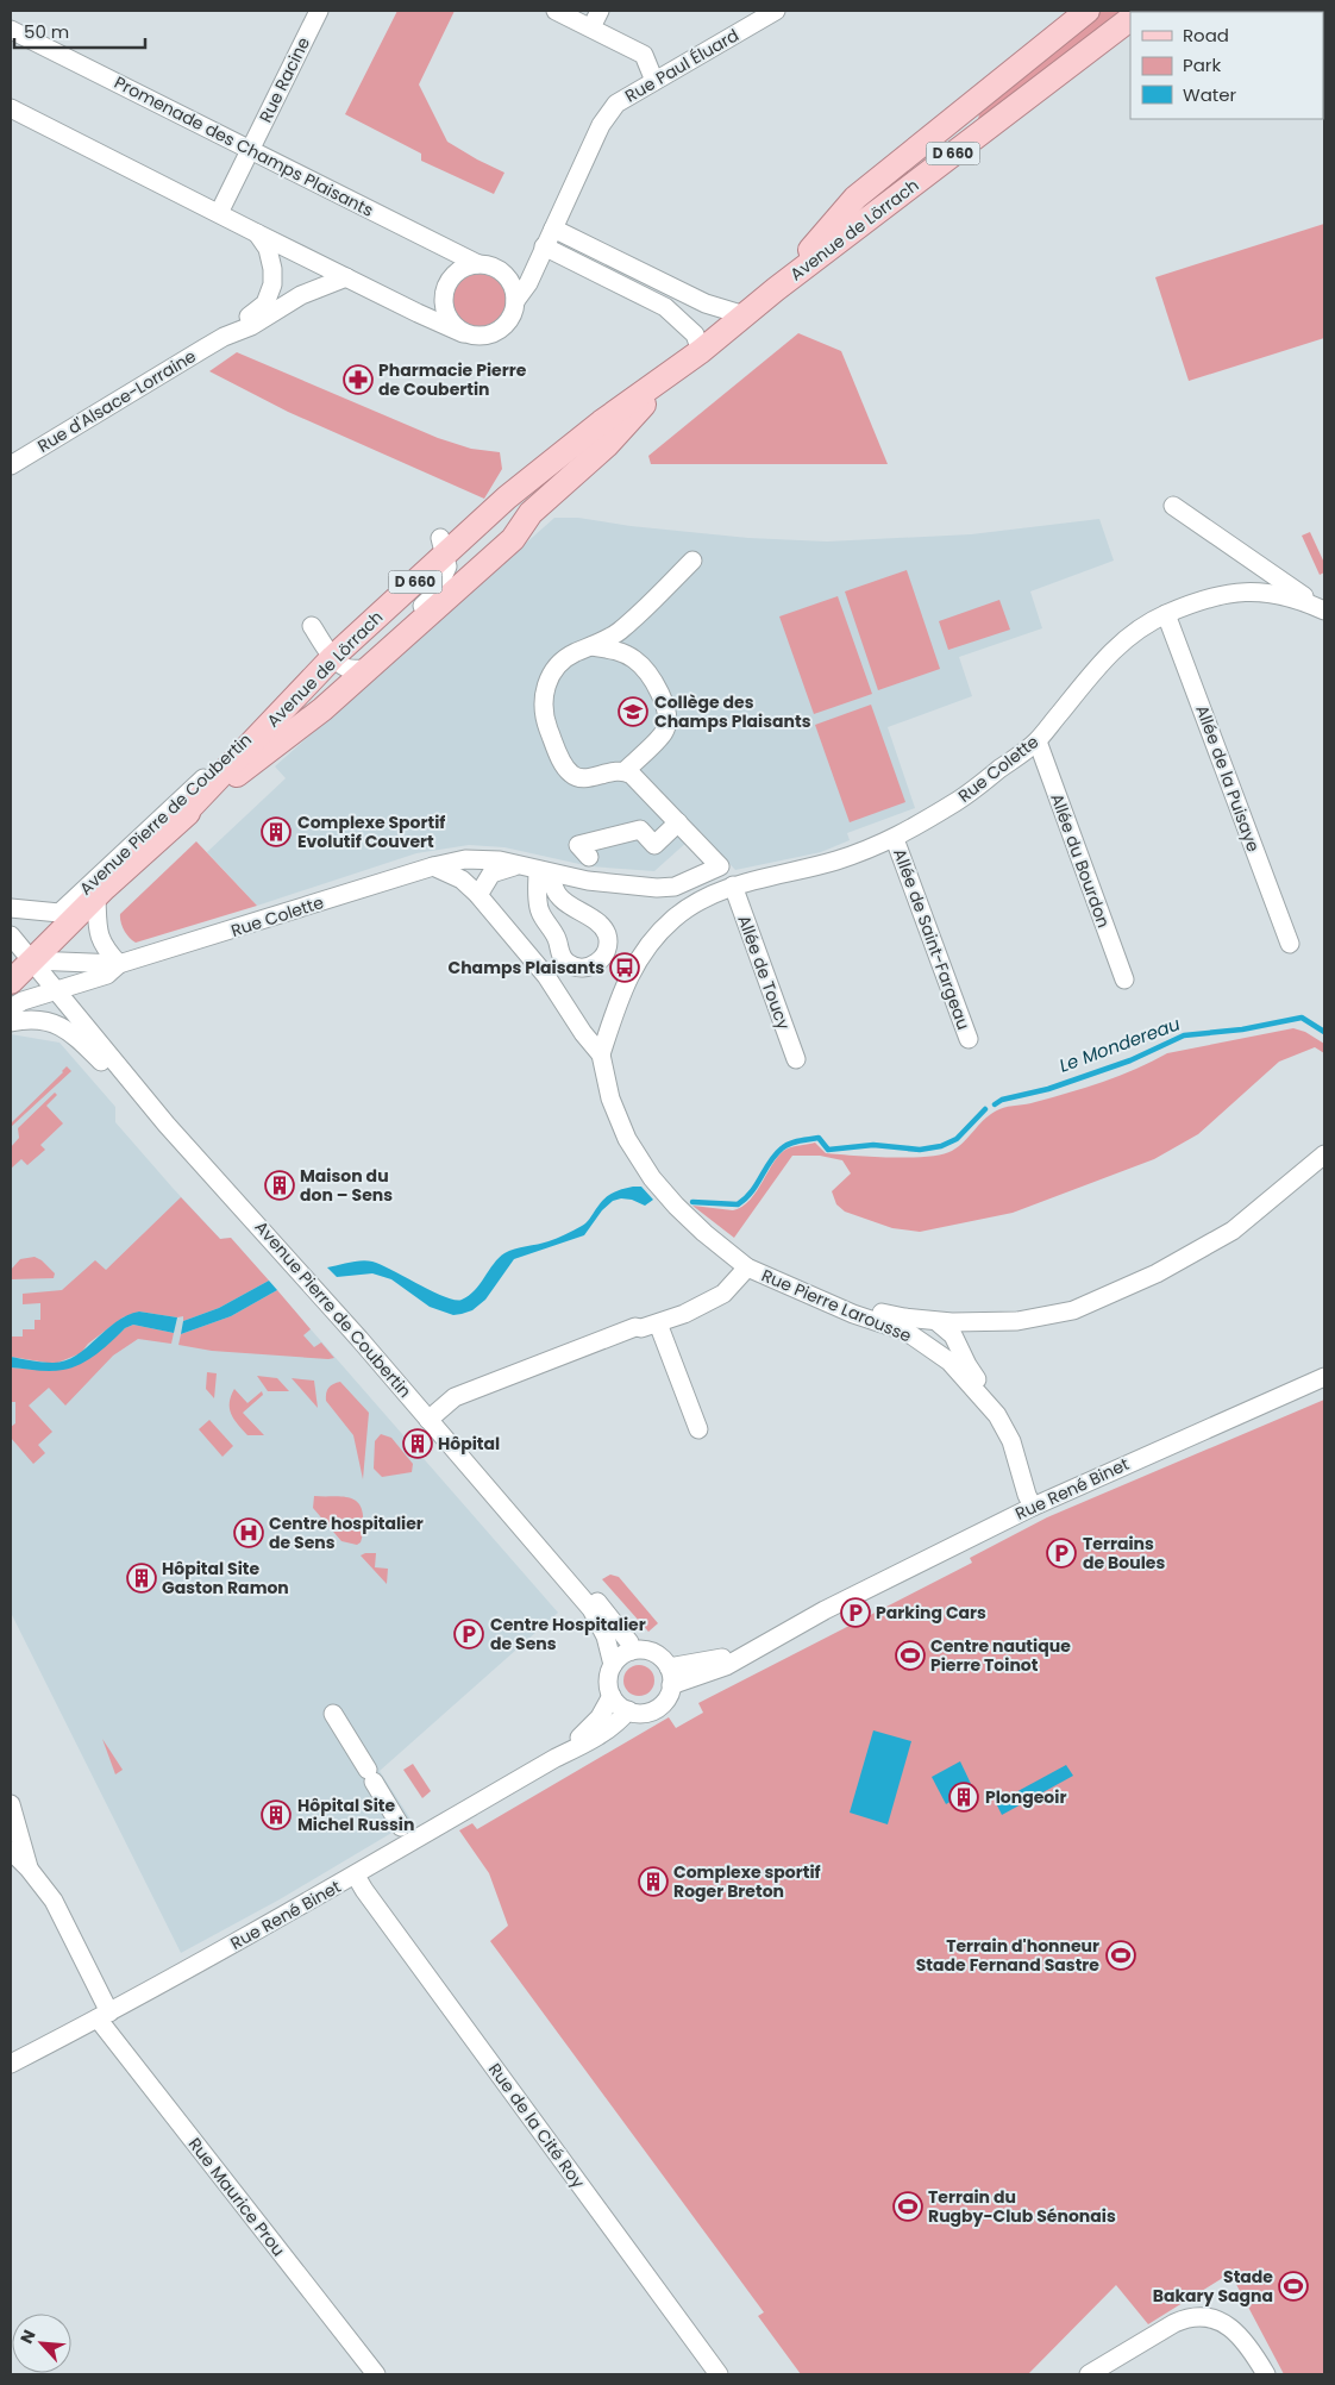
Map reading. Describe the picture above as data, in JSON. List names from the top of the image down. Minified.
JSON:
{"streets":{"main road":["D 660","Avenue de Lörrach"],"street":["Rue Paul Éluard","Rue Racine","Promenade des Champs Plaisants","Rue d'Alsace-Lorraine","Rue Colette","Allée de la Puisaye","Avenue Pierre de Coubertin","Allée du Bourdon","Allée de Saint-Fargeau","Allée de Toucy","Rue Pierre Larousse","Rue René Binet","Rue de la Cité Roy","Rue Maurice Prou"]},"crossings":[["Rue Racine","Promenade des Champs Plaisants"],["Avenue de Lörrach","Rue Colette"],["Avenue de Lörrach","Avenue Pierre de Coubertin"],["Rue Colette","Allée de la Puisaye"],["Rue Colette","Avenue Pierre de Coubertin"],["Rue Colette","Allée du Bourdon"],["Rue Colette","Allée de Saint-Fargeau"],["Rue Colette","Allée de Toucy"],["Rue Colette","Rue Pierre Larousse"],["Avenue Pierre de Coubertin","Rue René Binet"],["Rue Pierre Larousse","Rue René Binet"],["Rue René Binet","Rue de la Cité Roy"],["Rue René Binet","Rue Maurice Prou"]],"water":["Le Mondereau"],"places":{"pharmacy":["Pharmacie Pierre de Coubertin"],"school or university":["Collège des Champs Plaisants"],"building":["Complexe Sportif Evolutif Couvert","Maison du don – Sens","Hôpital","Hôpital Site Gaston Ramon","Plongeoir","Hôpital Site Michel Russin","Complexe sportif Roger Breton"],"bus stop":["Champs Plaisants"],"hospital":["Centre hospitalier de Sens"],"parking":["Terrains de Boules","Parking Cars","Centre Hospitalier de Sens"],"sports":["Centre nautique Pierre Toinot","Terrain d'honneur Stade Fernand Sastre","Terrain du Rugby-Club Sénonais","Stade Bakary Sagna"]},"legend":["Road","Park","Water"],"scale_bar":"50 m","north":"top left"}
